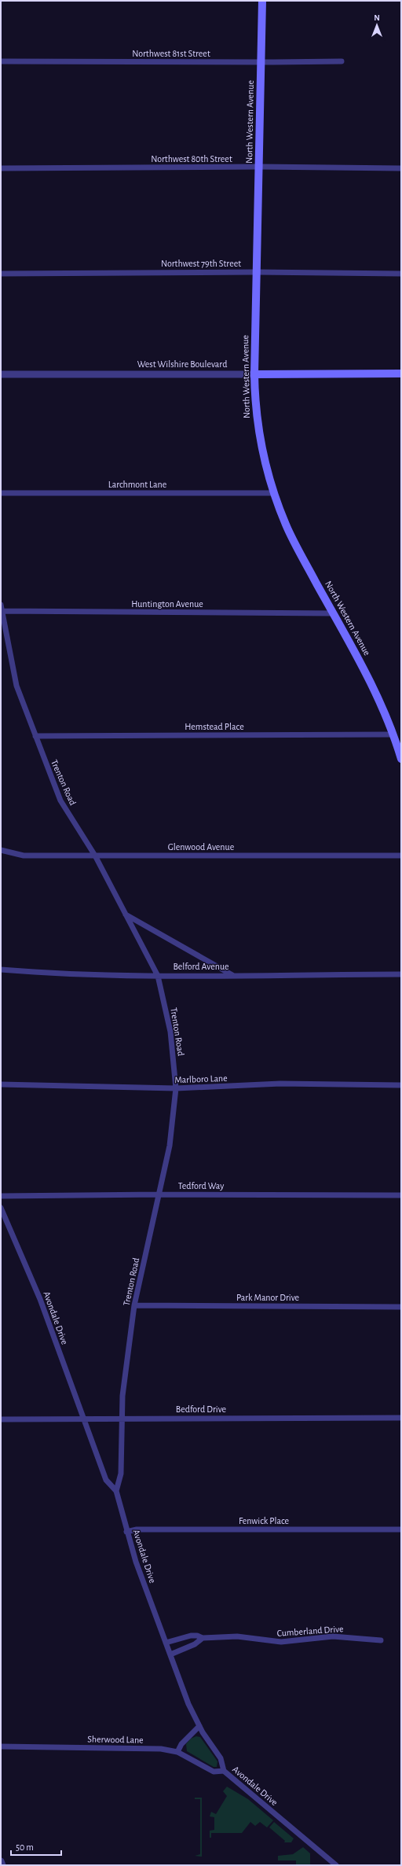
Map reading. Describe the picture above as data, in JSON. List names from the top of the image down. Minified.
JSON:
{"streets":{"main road":["North Western Avenue","West Wilshire Boulevard"],"street":["Northwest 81st Street","Northwest 80th Street","Northwest 79th Street","Larchmont Lane","Huntington Avenue","Hemstead Place","Trenton Road","Glenwood Avenue","Belford Avenue","Marlboro Lane","Tedford Way","Park Manor Drive","Avondale Drive","Bedford Drive","Fenwick Place","Cumberland Drive","Sherwood Lane"]},"crossings":[["Northwest 81st Street","North Western Avenue"],["North Western Avenue","Northwest 80th Street"],["North Western Avenue","Northwest 79th Street"],["North Western Avenue","West Wilshire Boulevard"],["North Western Avenue","Larchmont Lane"],["North Western Avenue","Huntington Avenue"],["North Western Avenue","Hemstead Place"],["Huntington Avenue","Trenton Road"],["Hemstead Place","Trenton Road"],["Trenton Road","Glenwood Avenue"],["Trenton Road","Belford Avenue"],["Trenton Road","Marlboro Lane"],["Trenton Road","Tedford Way"],["Trenton Road","Park Manor Drive"],["Trenton Road","Avondale Drive"],["Trenton Road","Bedford Drive"],["Avondale Drive","Bedford Drive"],["Avondale Drive","Fenwick Place"],["Avondale Drive","Cumberland Drive"],["Avondale Drive","Sherwood Lane"]],"scale_bar":"50 m","north":"top"}
